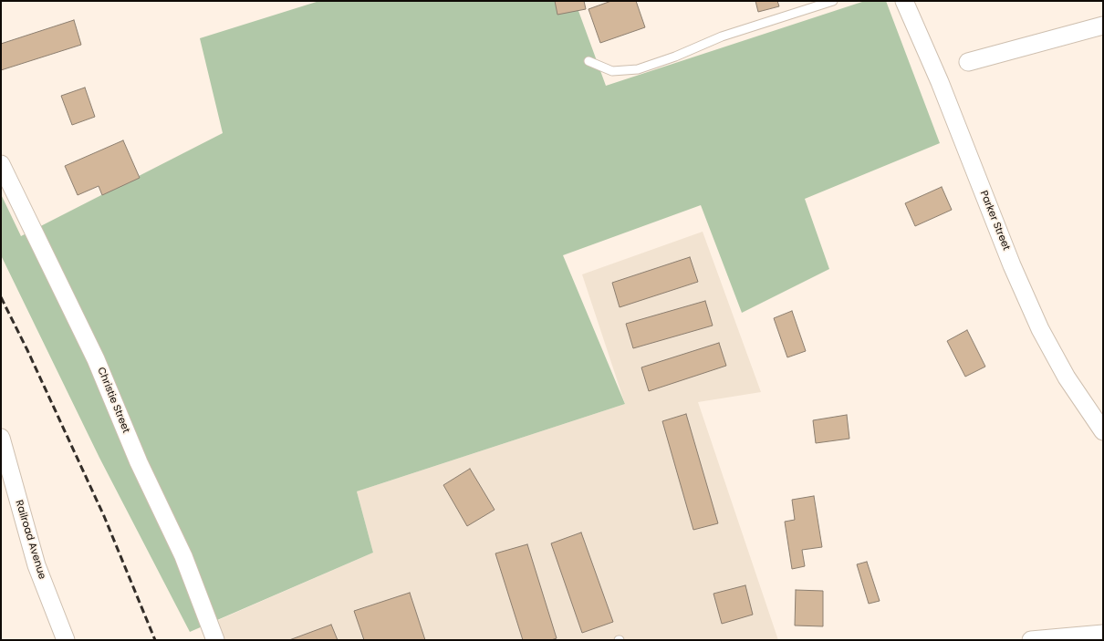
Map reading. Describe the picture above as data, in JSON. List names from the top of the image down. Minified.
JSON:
{"streets":{"street":["Parker Street","Christie Street","Railroad Avenue"]}}
